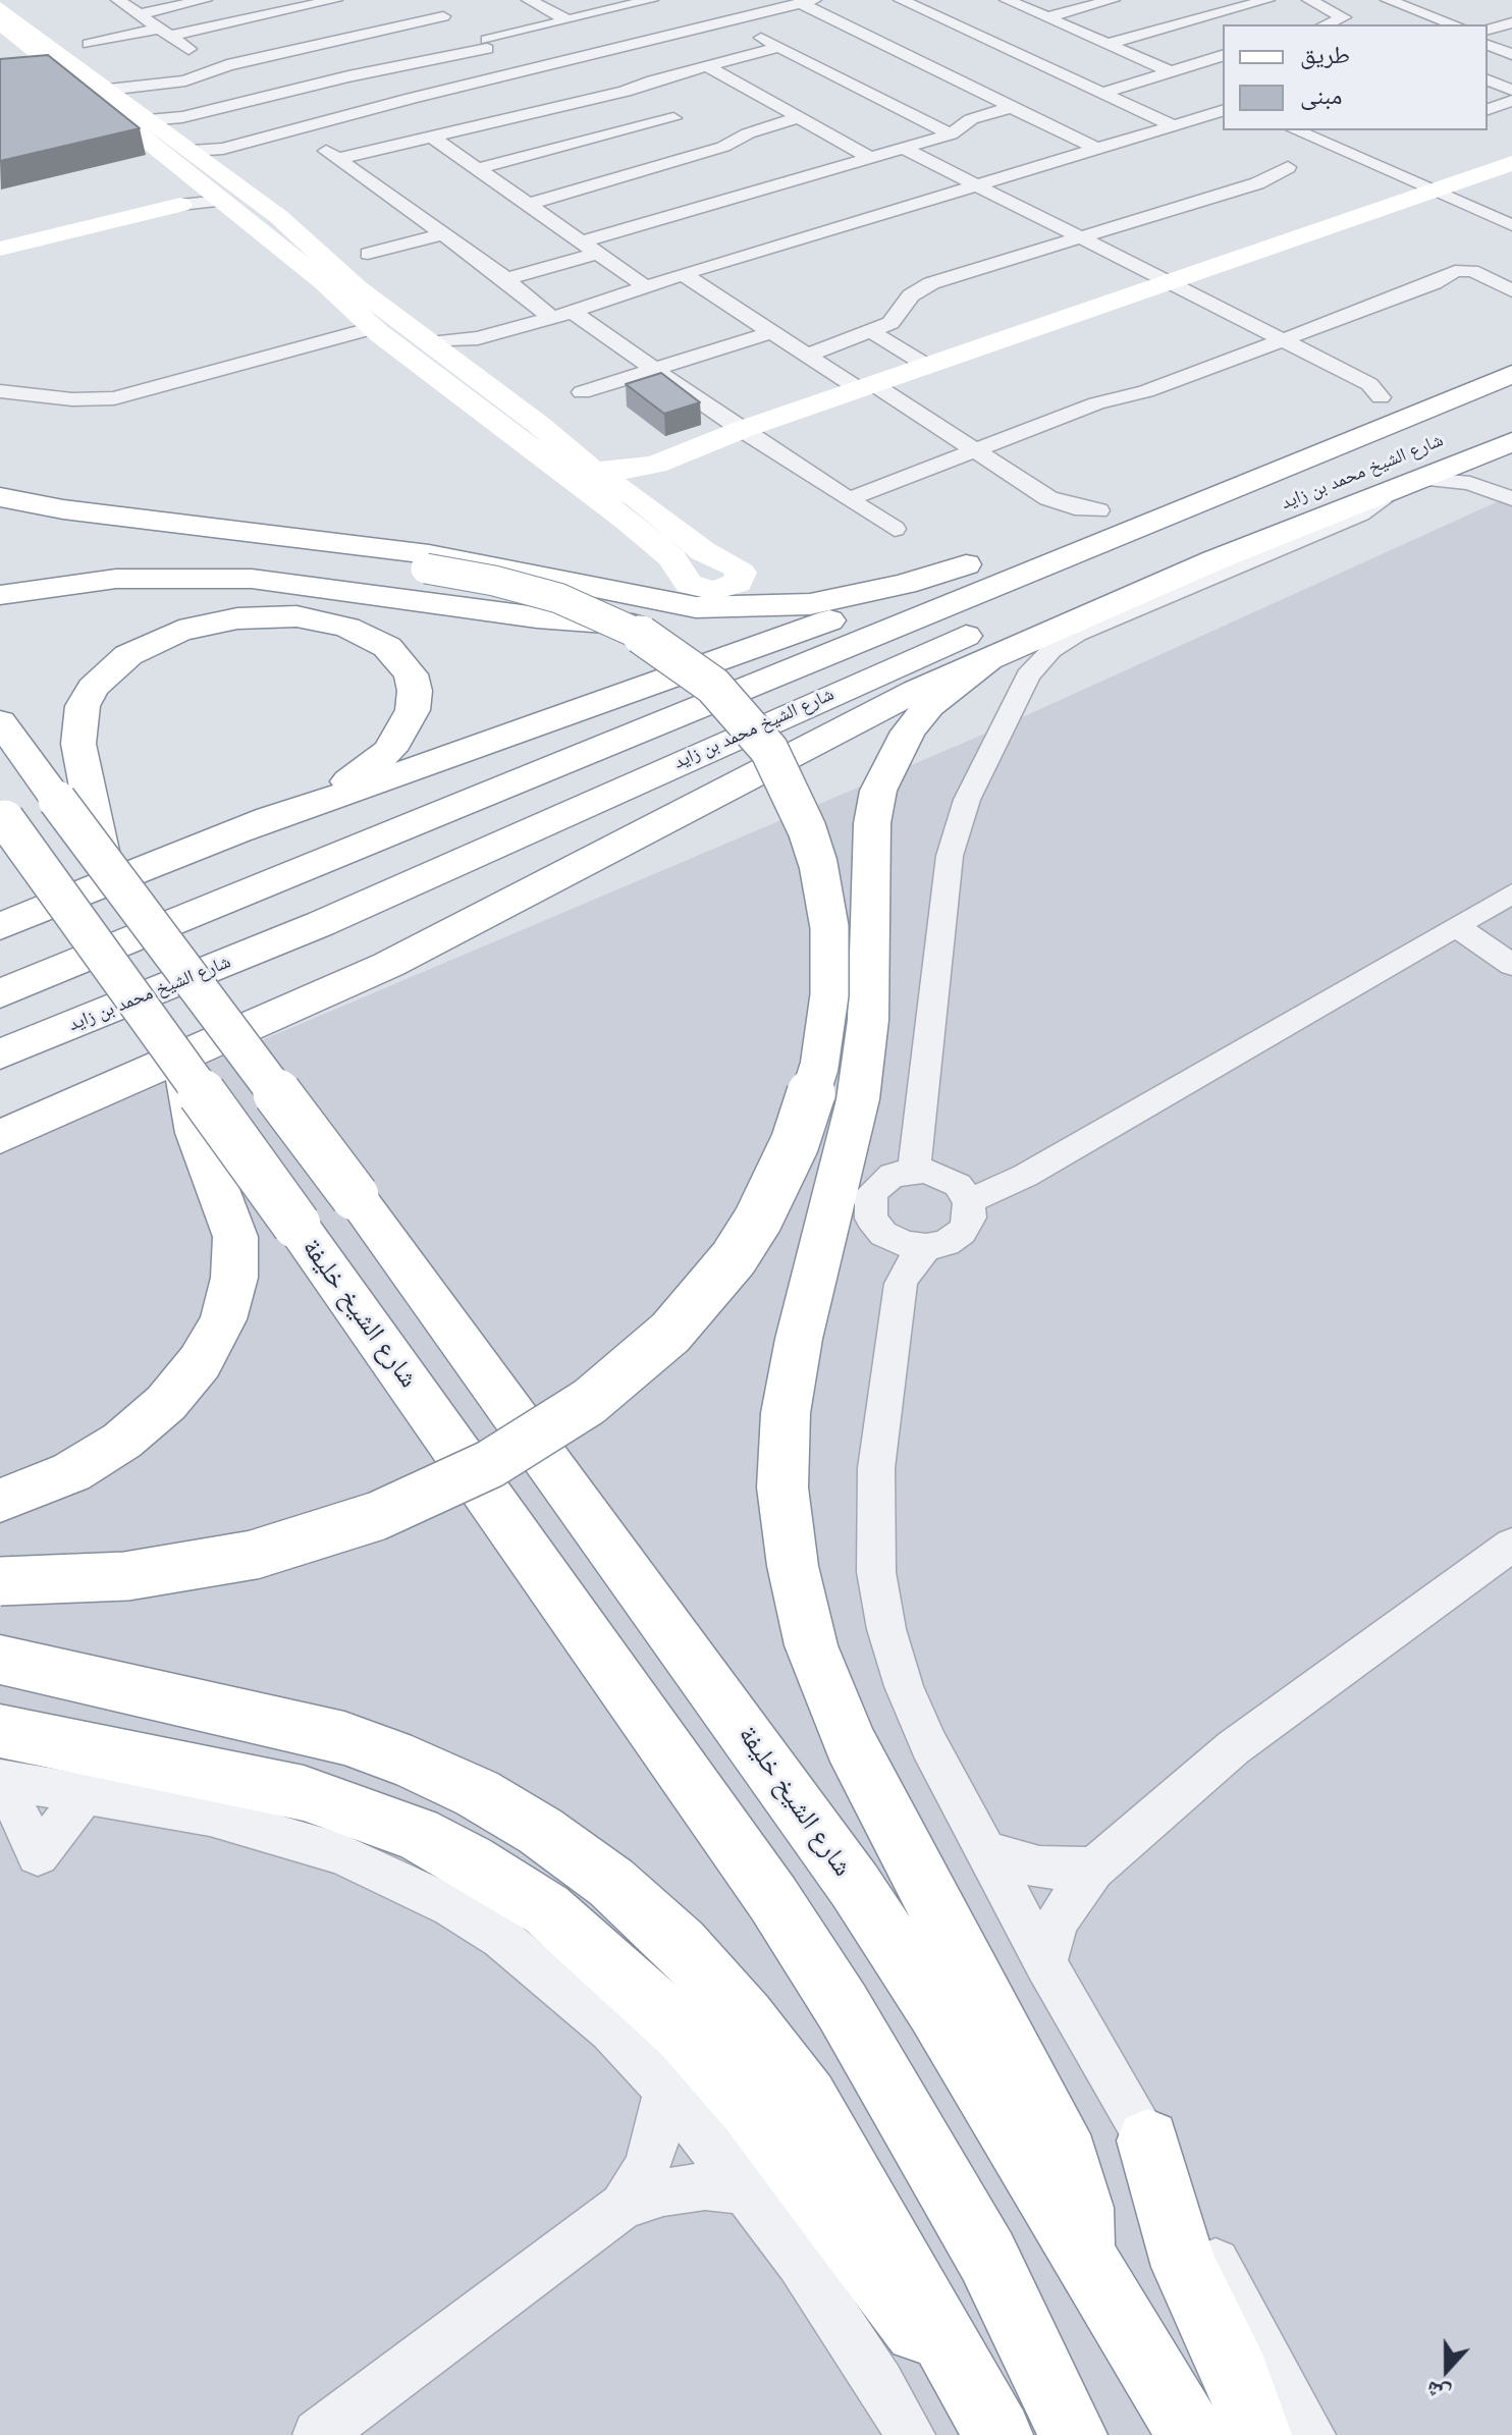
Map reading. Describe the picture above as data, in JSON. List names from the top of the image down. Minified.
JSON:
{"streets":{"main road":["شارع الشيخ محمد بن زايد","شارع الشيخ خليفة"]},"legend":["طريق","مبنى"],"north":"bottom"}
